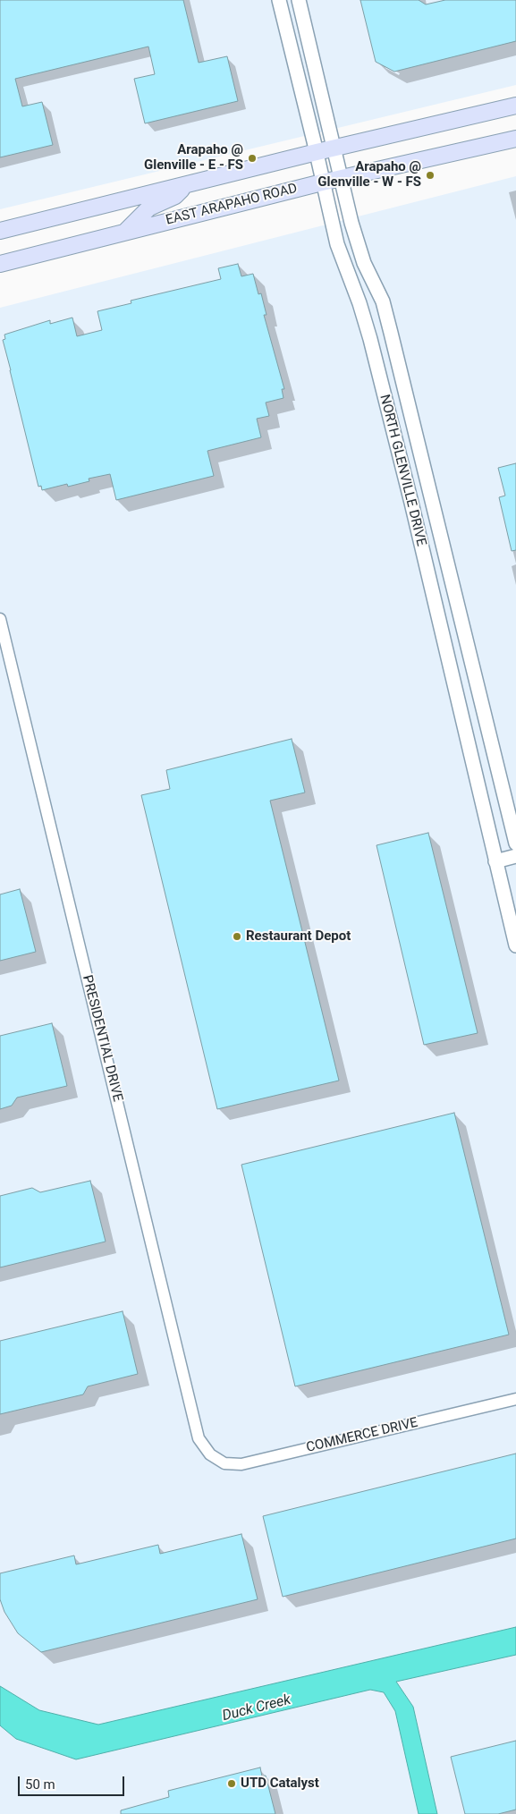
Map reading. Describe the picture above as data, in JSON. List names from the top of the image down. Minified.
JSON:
{"streets":{"main road":["EAST ARAPAHO ROAD"],"street":["NORTH GLENVILLE DRIVE","PRESIDENTIAL DRIVE","COMMERCE DRIVE"]},"crossings":[["EAST ARAPAHO ROAD","NORTH GLENVILLE DRIVE"],["PRESIDENTIAL DRIVE","COMMERCE DRIVE"]],"water":["Duck Creek"],"places":["Arapaho @ Glenville - E - FS","Arapaho @ Glenville - W - FS","Restaurant Depot","UTD Catalyst"],"scale_bar":"50 m"}
